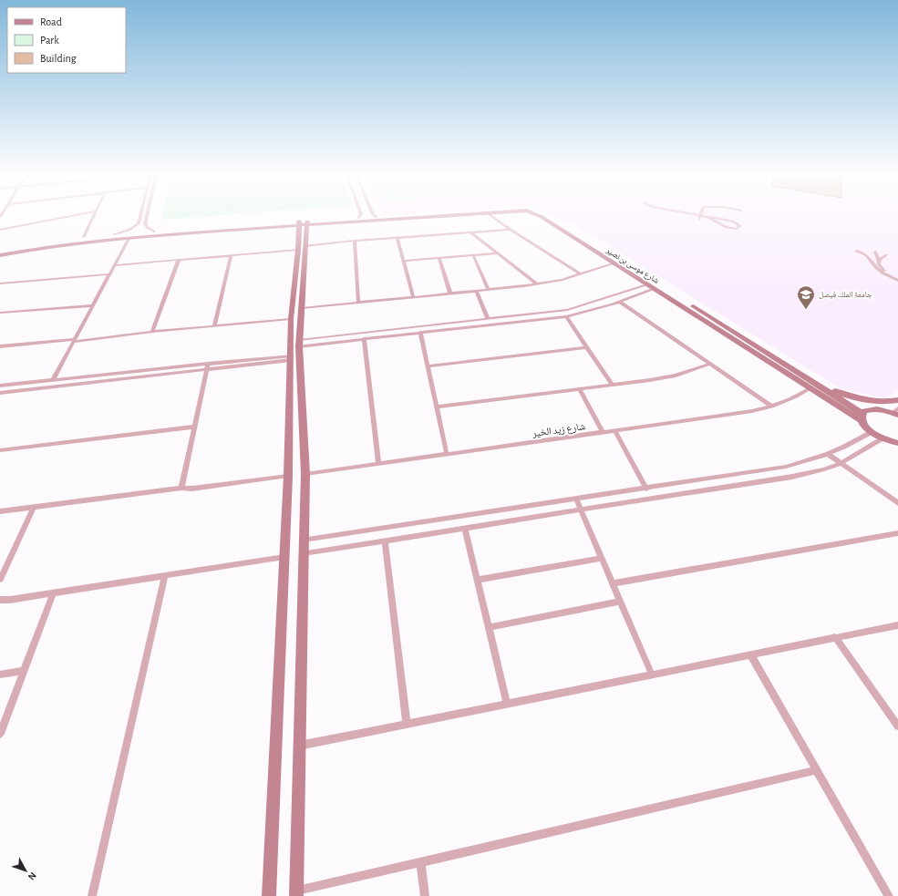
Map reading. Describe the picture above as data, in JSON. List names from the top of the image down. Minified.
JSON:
{"streets":{"street":["شارع موسى بن نصير","شارع زيد الخير"]},"crossings":[["شارع موسى بن نصير","شارع زيد الخير"]],"places":{"school or university":["جامعة الملك فيصل"]},"legend":["Road","Park","Building"],"north":"bottom right"}
